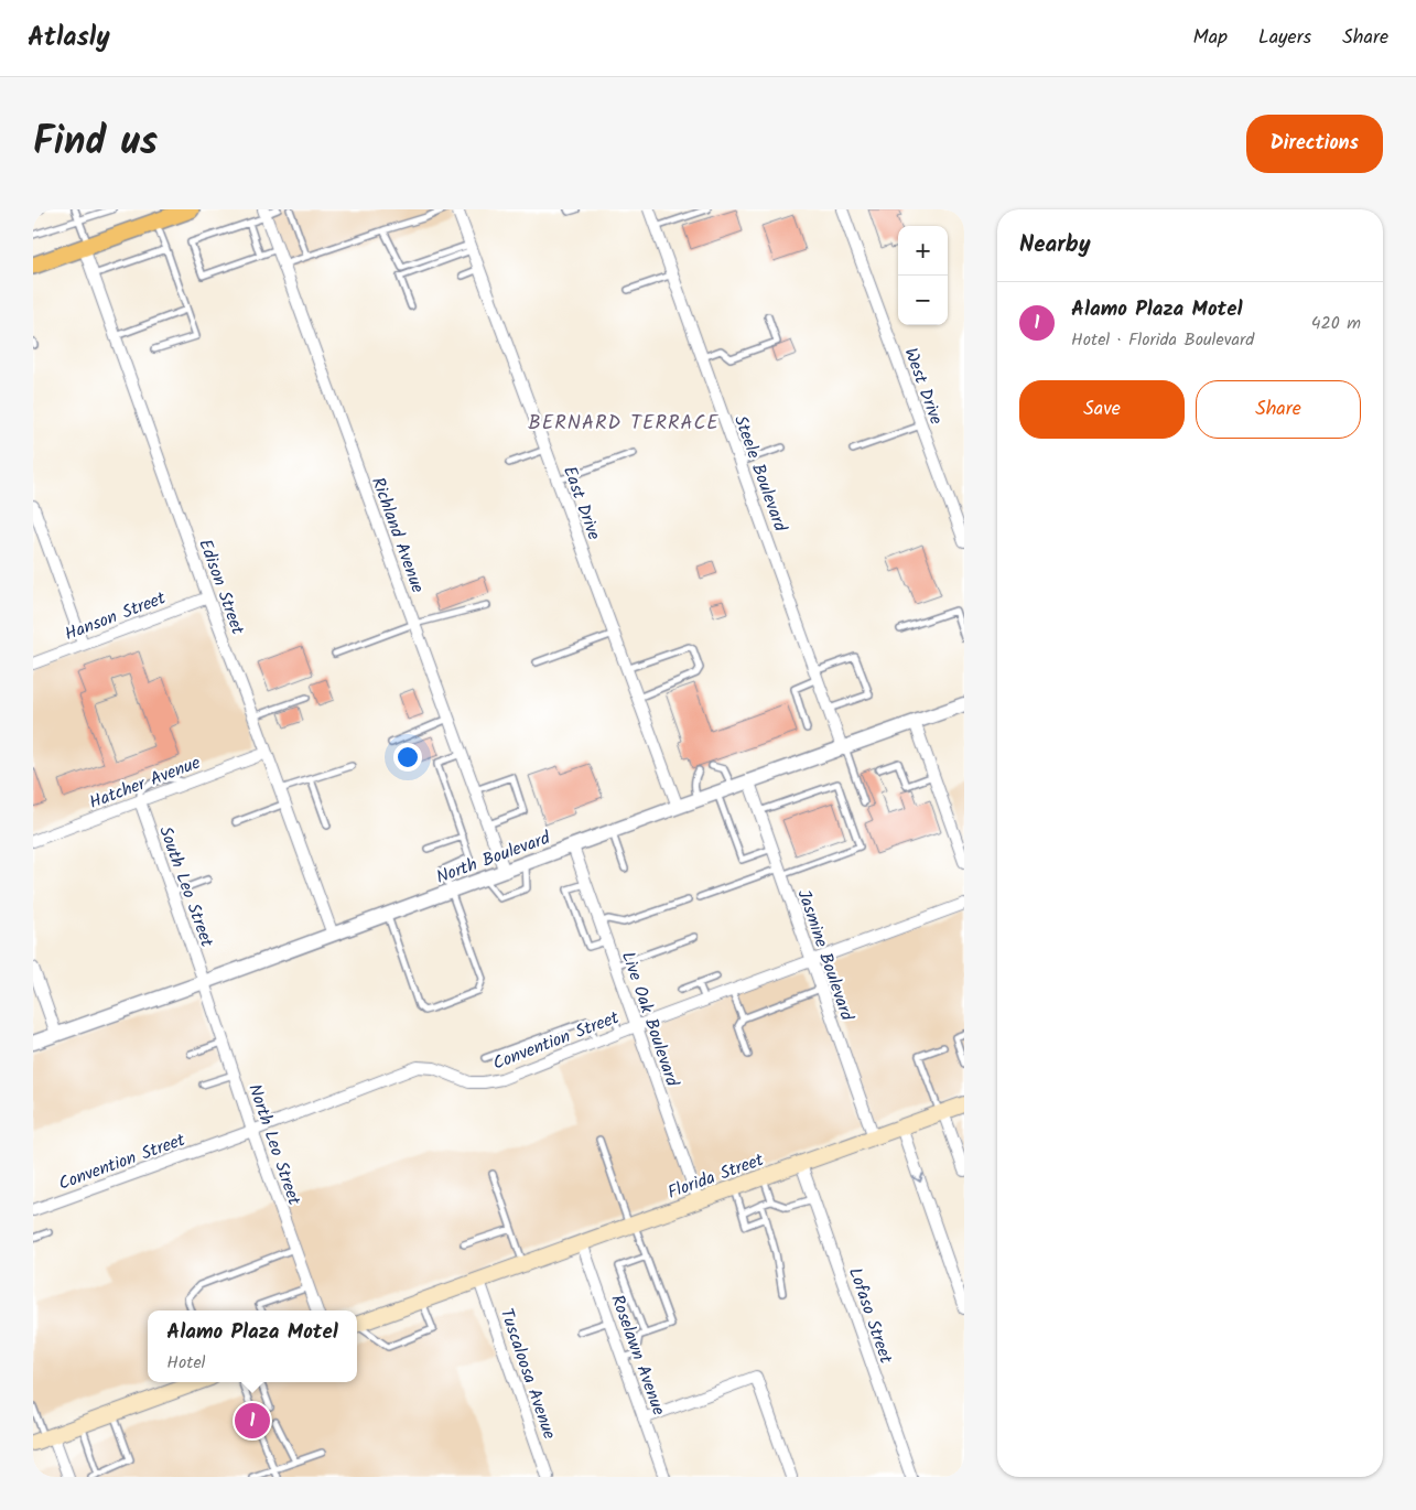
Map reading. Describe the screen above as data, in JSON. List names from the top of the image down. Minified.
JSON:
{"streets":{"main road":["Florida Street"],"street":["West Drive","Steele Boulevard","East Drive","Richland Avenue","Edison Street","Hanson Street","Hatcher Avenue","North Boulevard","South Leo Street","Jasmine Boulevard","Live Oak Boulevard","Convention Street","North Leo Street","Lofaso Street","Roselawn Avenue","Tuscaloosa Avenue"]},"crossings":[["Steele Boulevard","North Boulevard"],["East Drive","North Boulevard"],["Richland Avenue","North Boulevard"],["Edison Street","Hanson Street"],["Edison Street","Hatcher Avenue"],["Edison Street","North Boulevard"],["Hatcher Avenue","South Leo Street"],["North Boulevard","South Leo Street"],["North Boulevard","Jasmine Boulevard"],["North Boulevard","Live Oak Boulevard"],["North Boulevard","North Leo Street"],["South Leo Street","North Leo Street"],["Jasmine Boulevard","Convention Street"],["Jasmine Boulevard","Florida Street"],["Live Oak Boulevard","Convention Street"],["Live Oak Boulevard","Florida Street"],["Convention Street","North Leo Street"],["Florida Street","Lofaso Street"],["Florida Street","Roselawn Avenue"],["Florida Street","Tuscaloosa Avenue"]],"districts":["BERNARD TERRACE"],"page":{"header":"Atlasly","nav":["Map","Layers","Share"],"title":"Find us","buttons":["Directions",["Save","Share"]],"heading":"Nearby","map_buttons":["+","−"],"list":[{"mark":"1","name":"Alamo Plaza Motel","note":"Hotel · Florida Boulevard","value":"420 m"}],"popup":["Alamo Plaza Motel","Hotel"],"pins":"1"}}
